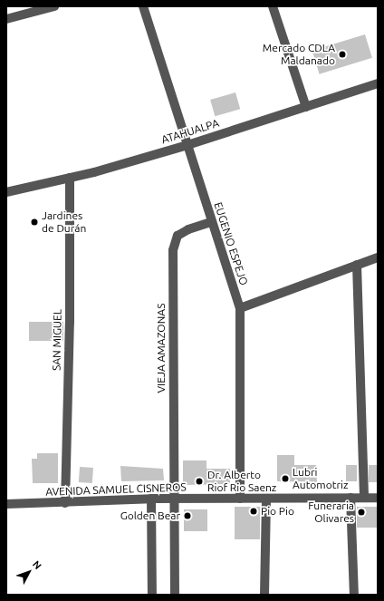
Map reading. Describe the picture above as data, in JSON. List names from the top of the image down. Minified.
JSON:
{"streets":{"street":["ATAHUALPA","EUGENIO ESPEJO","SAN MIGUEL","VIEJA AMAZONAS","AVENIDA SAMUEL CISNEROS"]},"crossings":[["ATAHUALPA","EUGENIO ESPEJO"],["ATAHUALPA","SAN MIGUEL"],["EUGENIO ESPEJO","VIEJA AMAZONAS"],["EUGENIO ESPEJO","AVENIDA SAMUEL CISNEROS"],["SAN MIGUEL","AVENIDA SAMUEL CISNEROS"],["VIEJA AMAZONAS","AVENIDA SAMUEL CISNEROS"]],"places":["Mercado CDLA Maldanado","Jardines de Durán","Lubri Automotriz","Dr. Alberto Riof Rio Saenz","Pio Pio","Funeraria Olivares","Golden Bear"],"north":"top right"}
